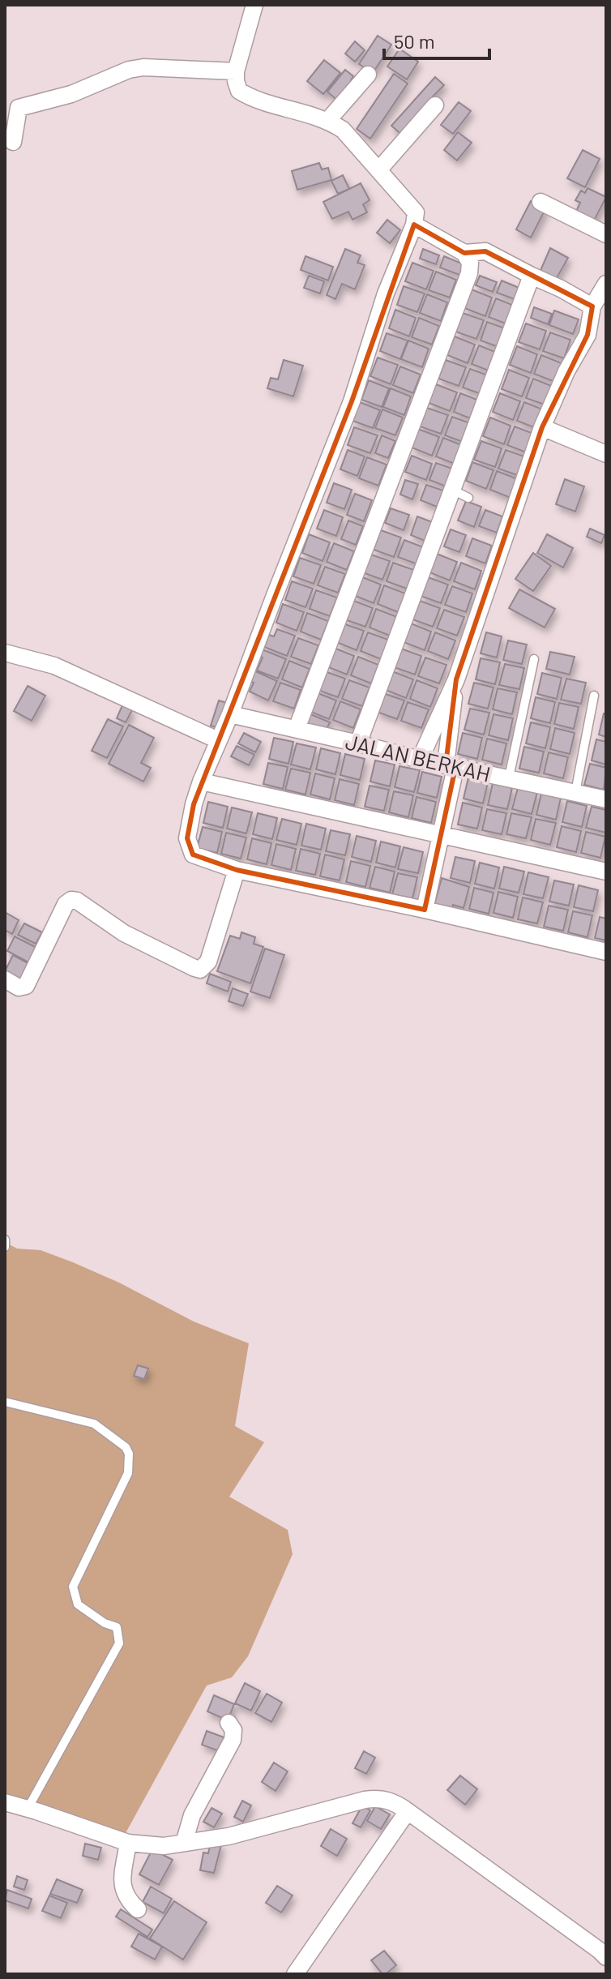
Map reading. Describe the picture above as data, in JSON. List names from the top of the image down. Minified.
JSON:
{"streets":{"street":["JALAN BERKAH"]},"scale_bar":"50 m"}
